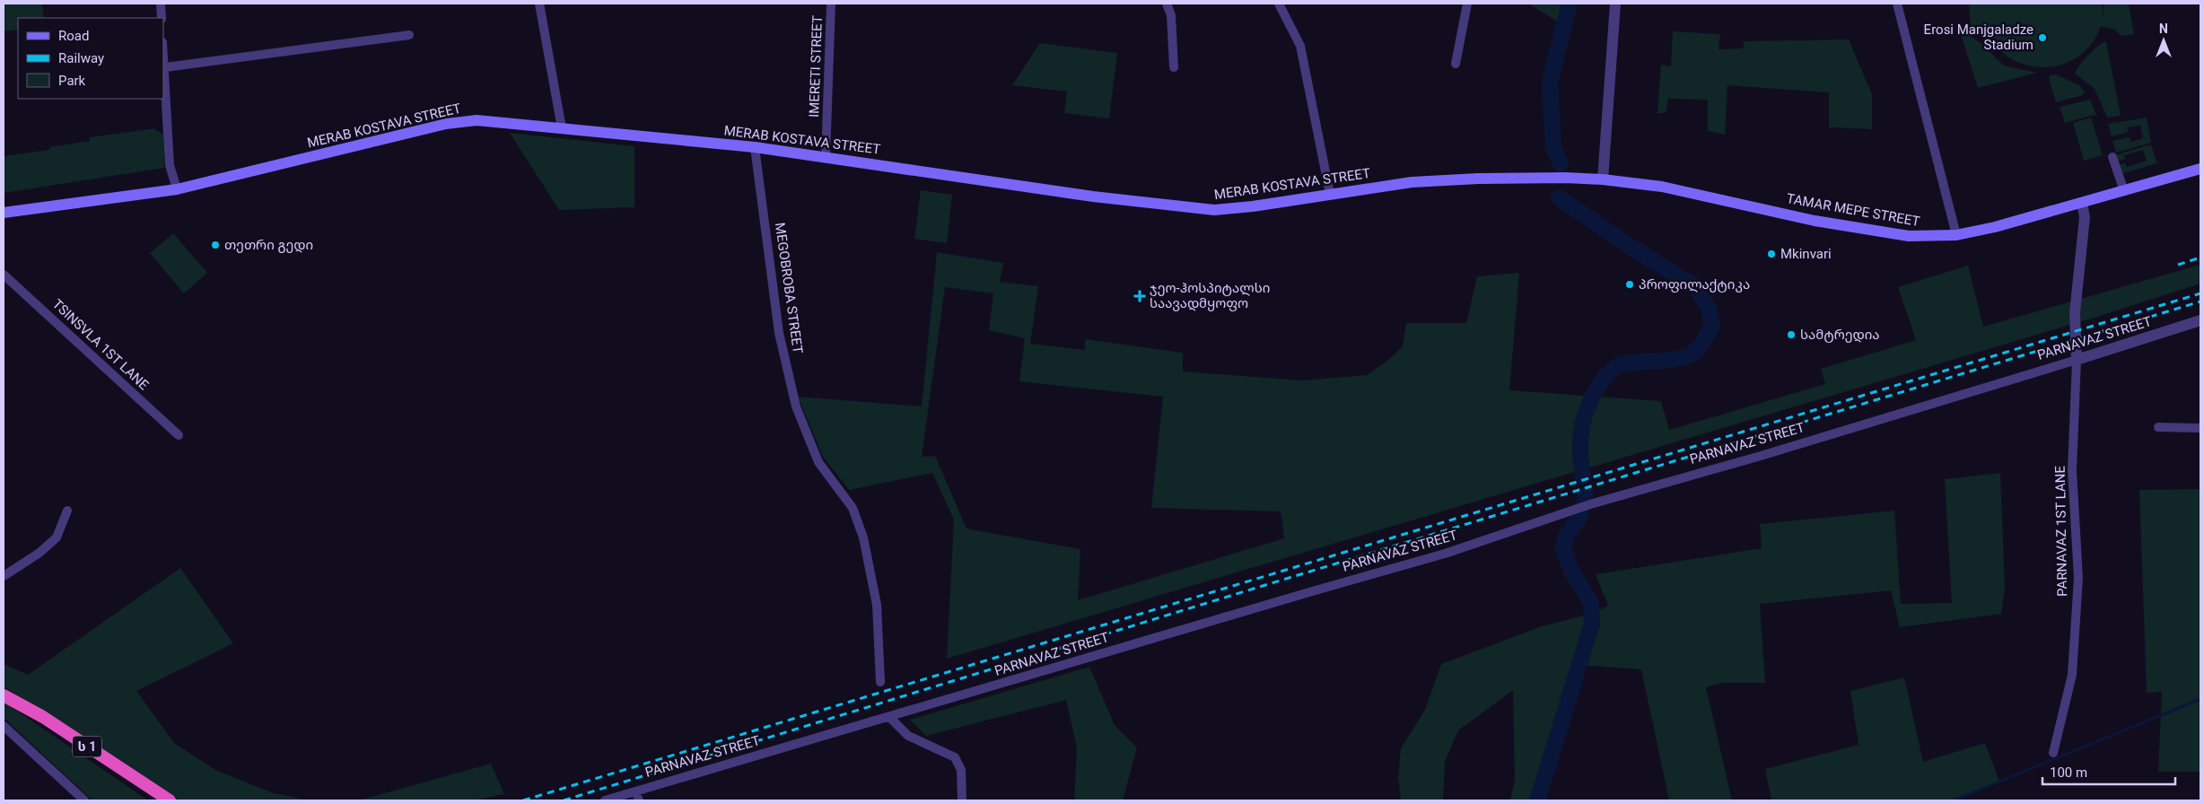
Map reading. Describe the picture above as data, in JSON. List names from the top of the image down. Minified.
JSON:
{"streets":{"highway":["ს 1"],"main road":["MERAB KOSTAVA STREET","TAMAR MEPE STREET"],"street":["IMERETI STREET","MEGOBROBA STREET","PARNAVAZ STREET","TSINSVLA 1ST LANE","PARNAVAZ 1ST LANE"]},"crossings":[["IMERETI STREET","MERAB KOSTAVA STREET"],["MERAB KOSTAVA STREET","TAMAR MEPE STREET"],["MERAB KOSTAVA STREET","MEGOBROBA STREET"],["PARNAVAZ STREET","PARNAVAZ 1ST LANE"]],"places":{"other":["Erosi Manjgaladze Stadium","თეთრი გედი","Mkinvari","პროფილაქტიკა","სამტრედია"],"health":["ჯეო-ჰოსპიტალსი საავადმყოფო"]},"legend":["Road","Railway","Park"],"scale_bar":"100 m","north":"top"}
